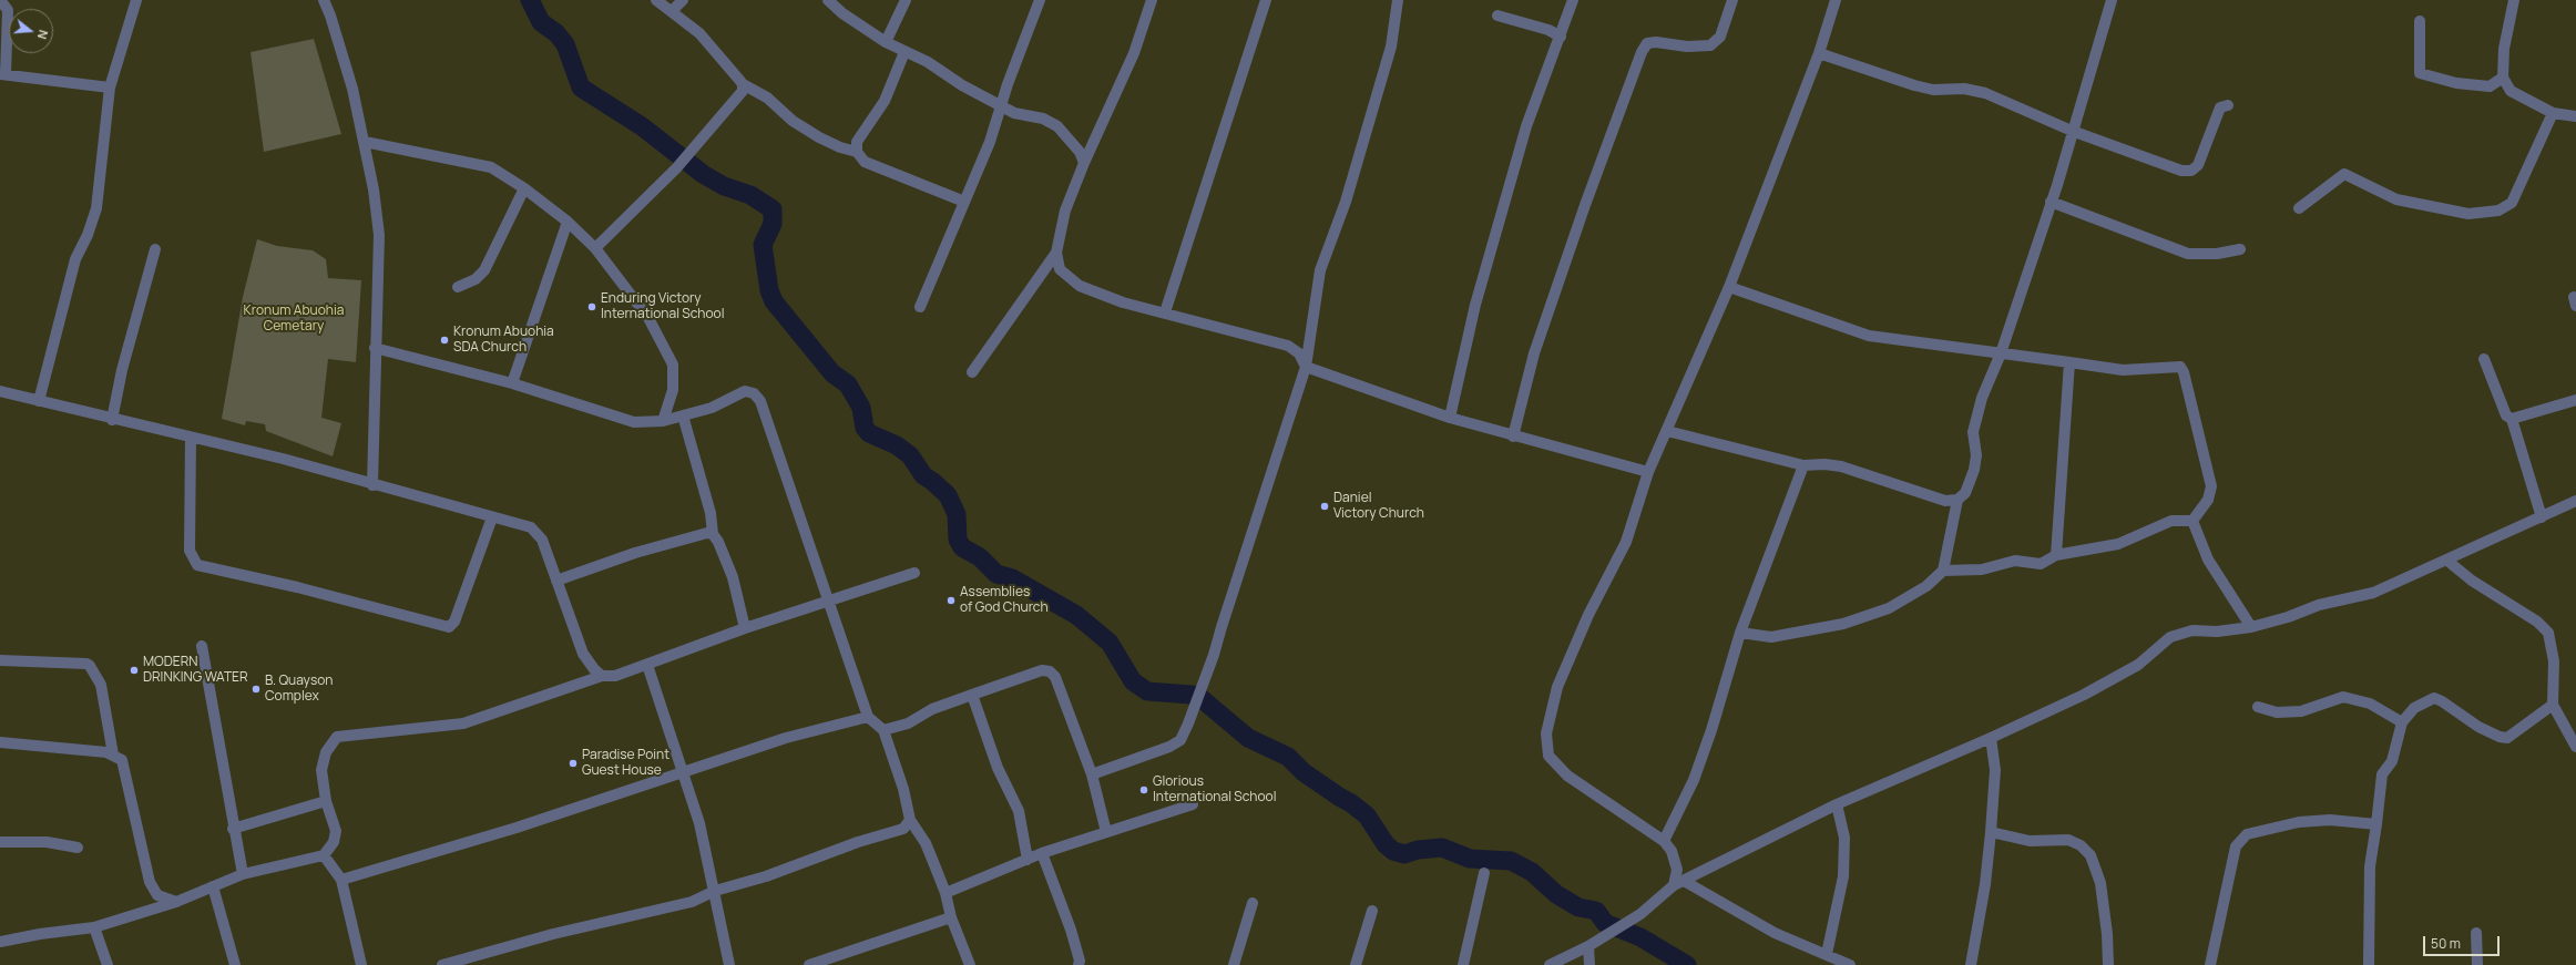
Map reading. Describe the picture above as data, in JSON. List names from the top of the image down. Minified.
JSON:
{"parks":["Kronum Abuohia Cemetary"],"places":["Enduring Victory International School","Kronum Abuohia SDA Church","Daniel Victory Church","Assemblies of God Church","MODERN DRINKING WATER","B. Quayson Complex","Paradise Point Guest House","Glorious International School"],"scale_bar":"50 m","north":"right"}
